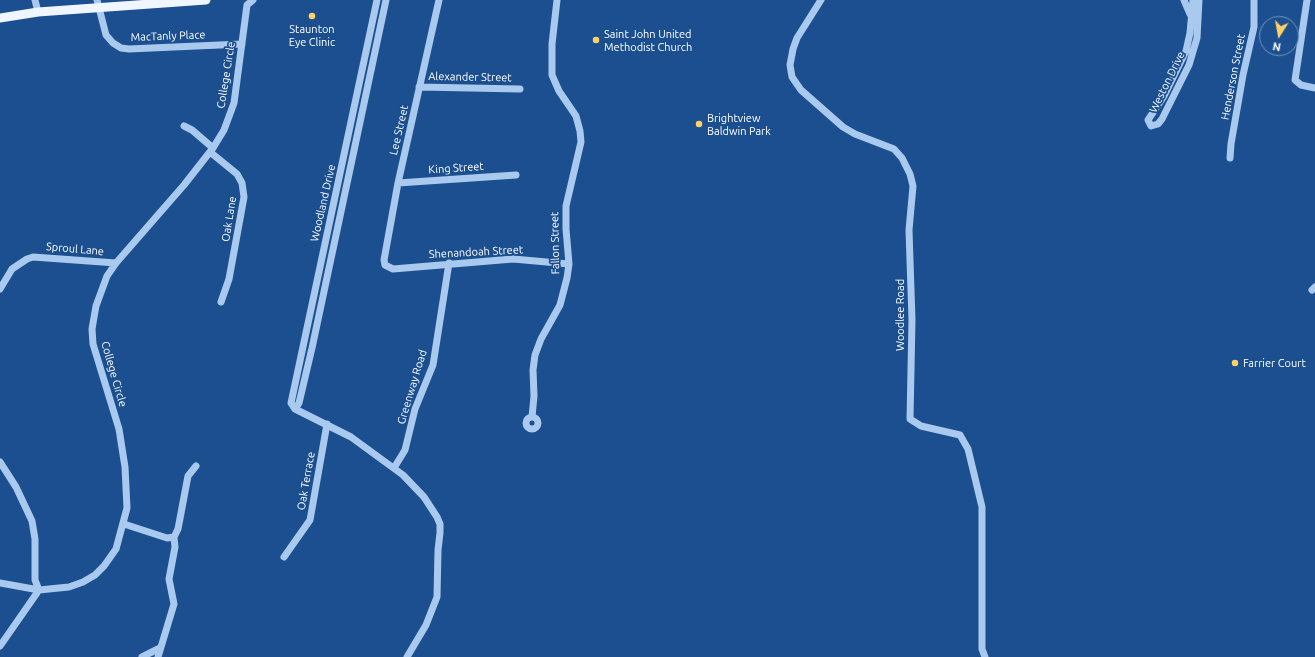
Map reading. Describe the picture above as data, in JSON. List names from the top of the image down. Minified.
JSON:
{"streets":{"street":["MacTanly Place","College Circle","Alexander Street","Henderson Street","Weston Drive","Lee Street","King Street","Woodland Drive","Oak Lane","Fallon Street","Sproul Lane","Shenandoah Street","Woodlee Road","Greenway Road","Oak Terrace"]},"crossings":[["MacTanly Place","College Circle"],["College Circle","Oak Lane"],["College Circle","Sproul Lane"],["Alexander Street","Lee Street"],["Lee Street","King Street"],["Lee Street","Shenandoah Street"],["Fallon Street","Shenandoah Street"],["Shenandoah Street","Greenway Road"]],"places":["Staunton Eye Clinic","Saint John United Methodist Church","Brightview Baldwin Park","Farrier Court"],"north":"bottom"}
